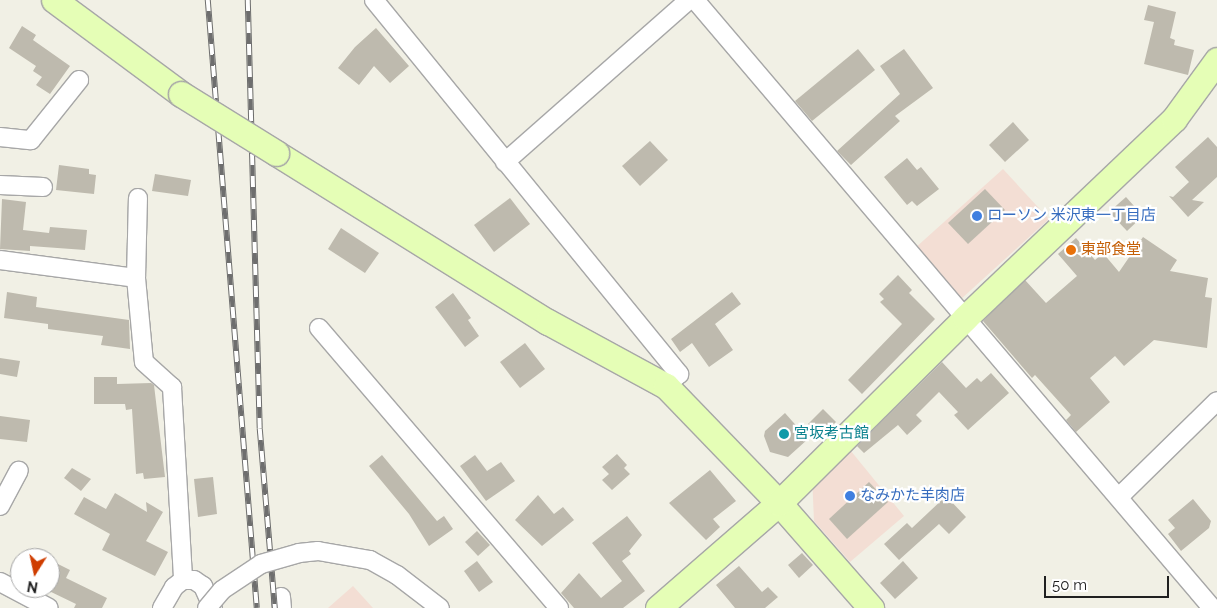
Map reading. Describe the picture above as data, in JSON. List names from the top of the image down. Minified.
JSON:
{"places":["ローソン 米沢東一丁目店","東部食堂","宮坂考古館","なみかた羊肉店"],"scale_bar":"50 m","north":"bottom"}
